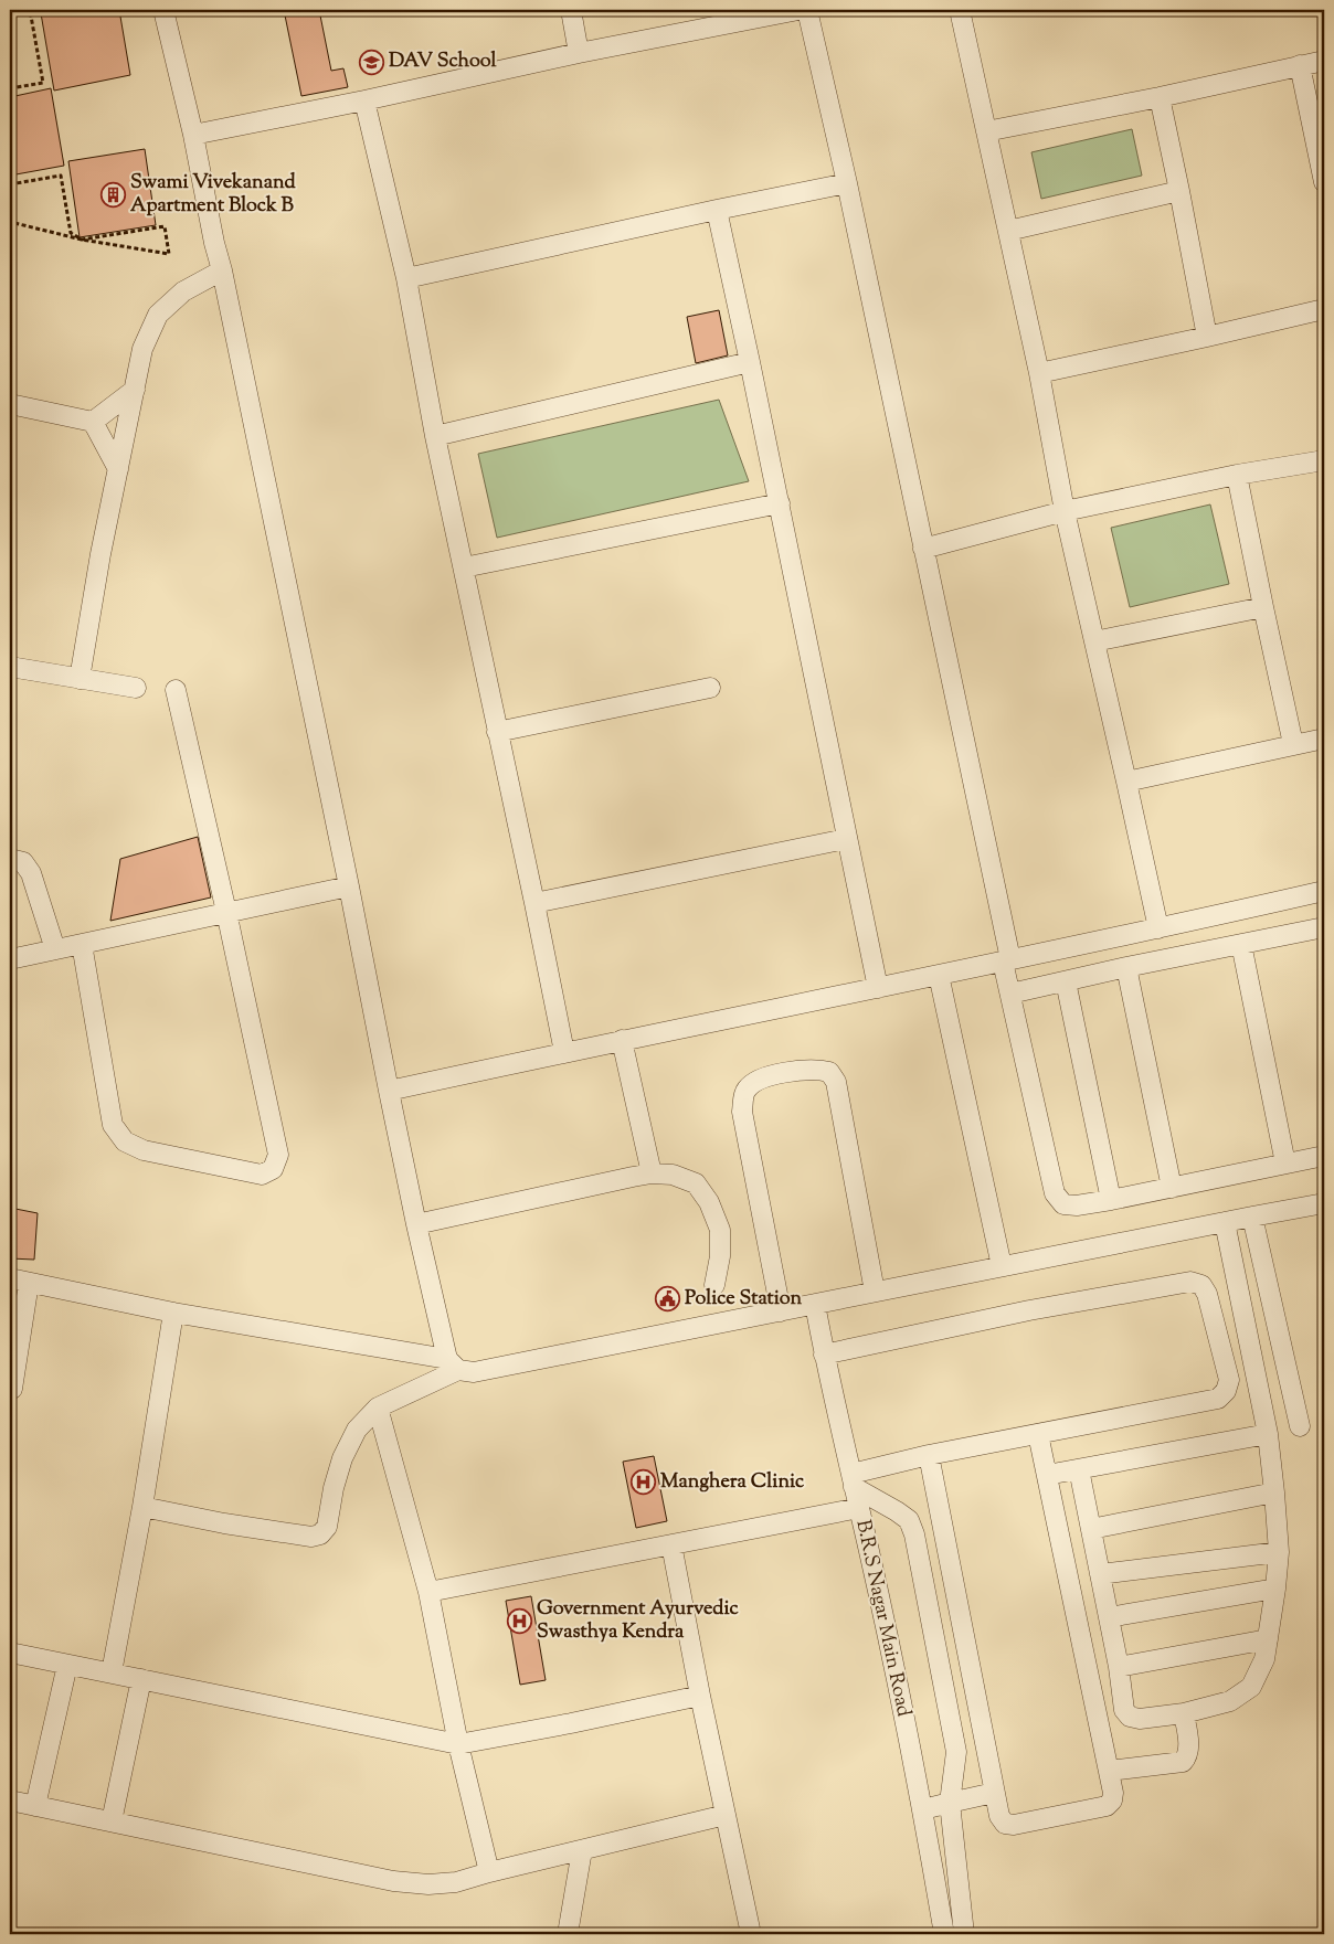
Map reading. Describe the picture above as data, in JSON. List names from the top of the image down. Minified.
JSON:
{"streets":{"street":["B.R.S Nagar Main Road"]},"places":{"school or university":["DAV School"],"building":["Swami Vivekanand Apartment Block B"],"public building":["Police Station"],"hospital":["Manghera Clinic","Government Ayurvedic Swasthya Kendra"]}}
